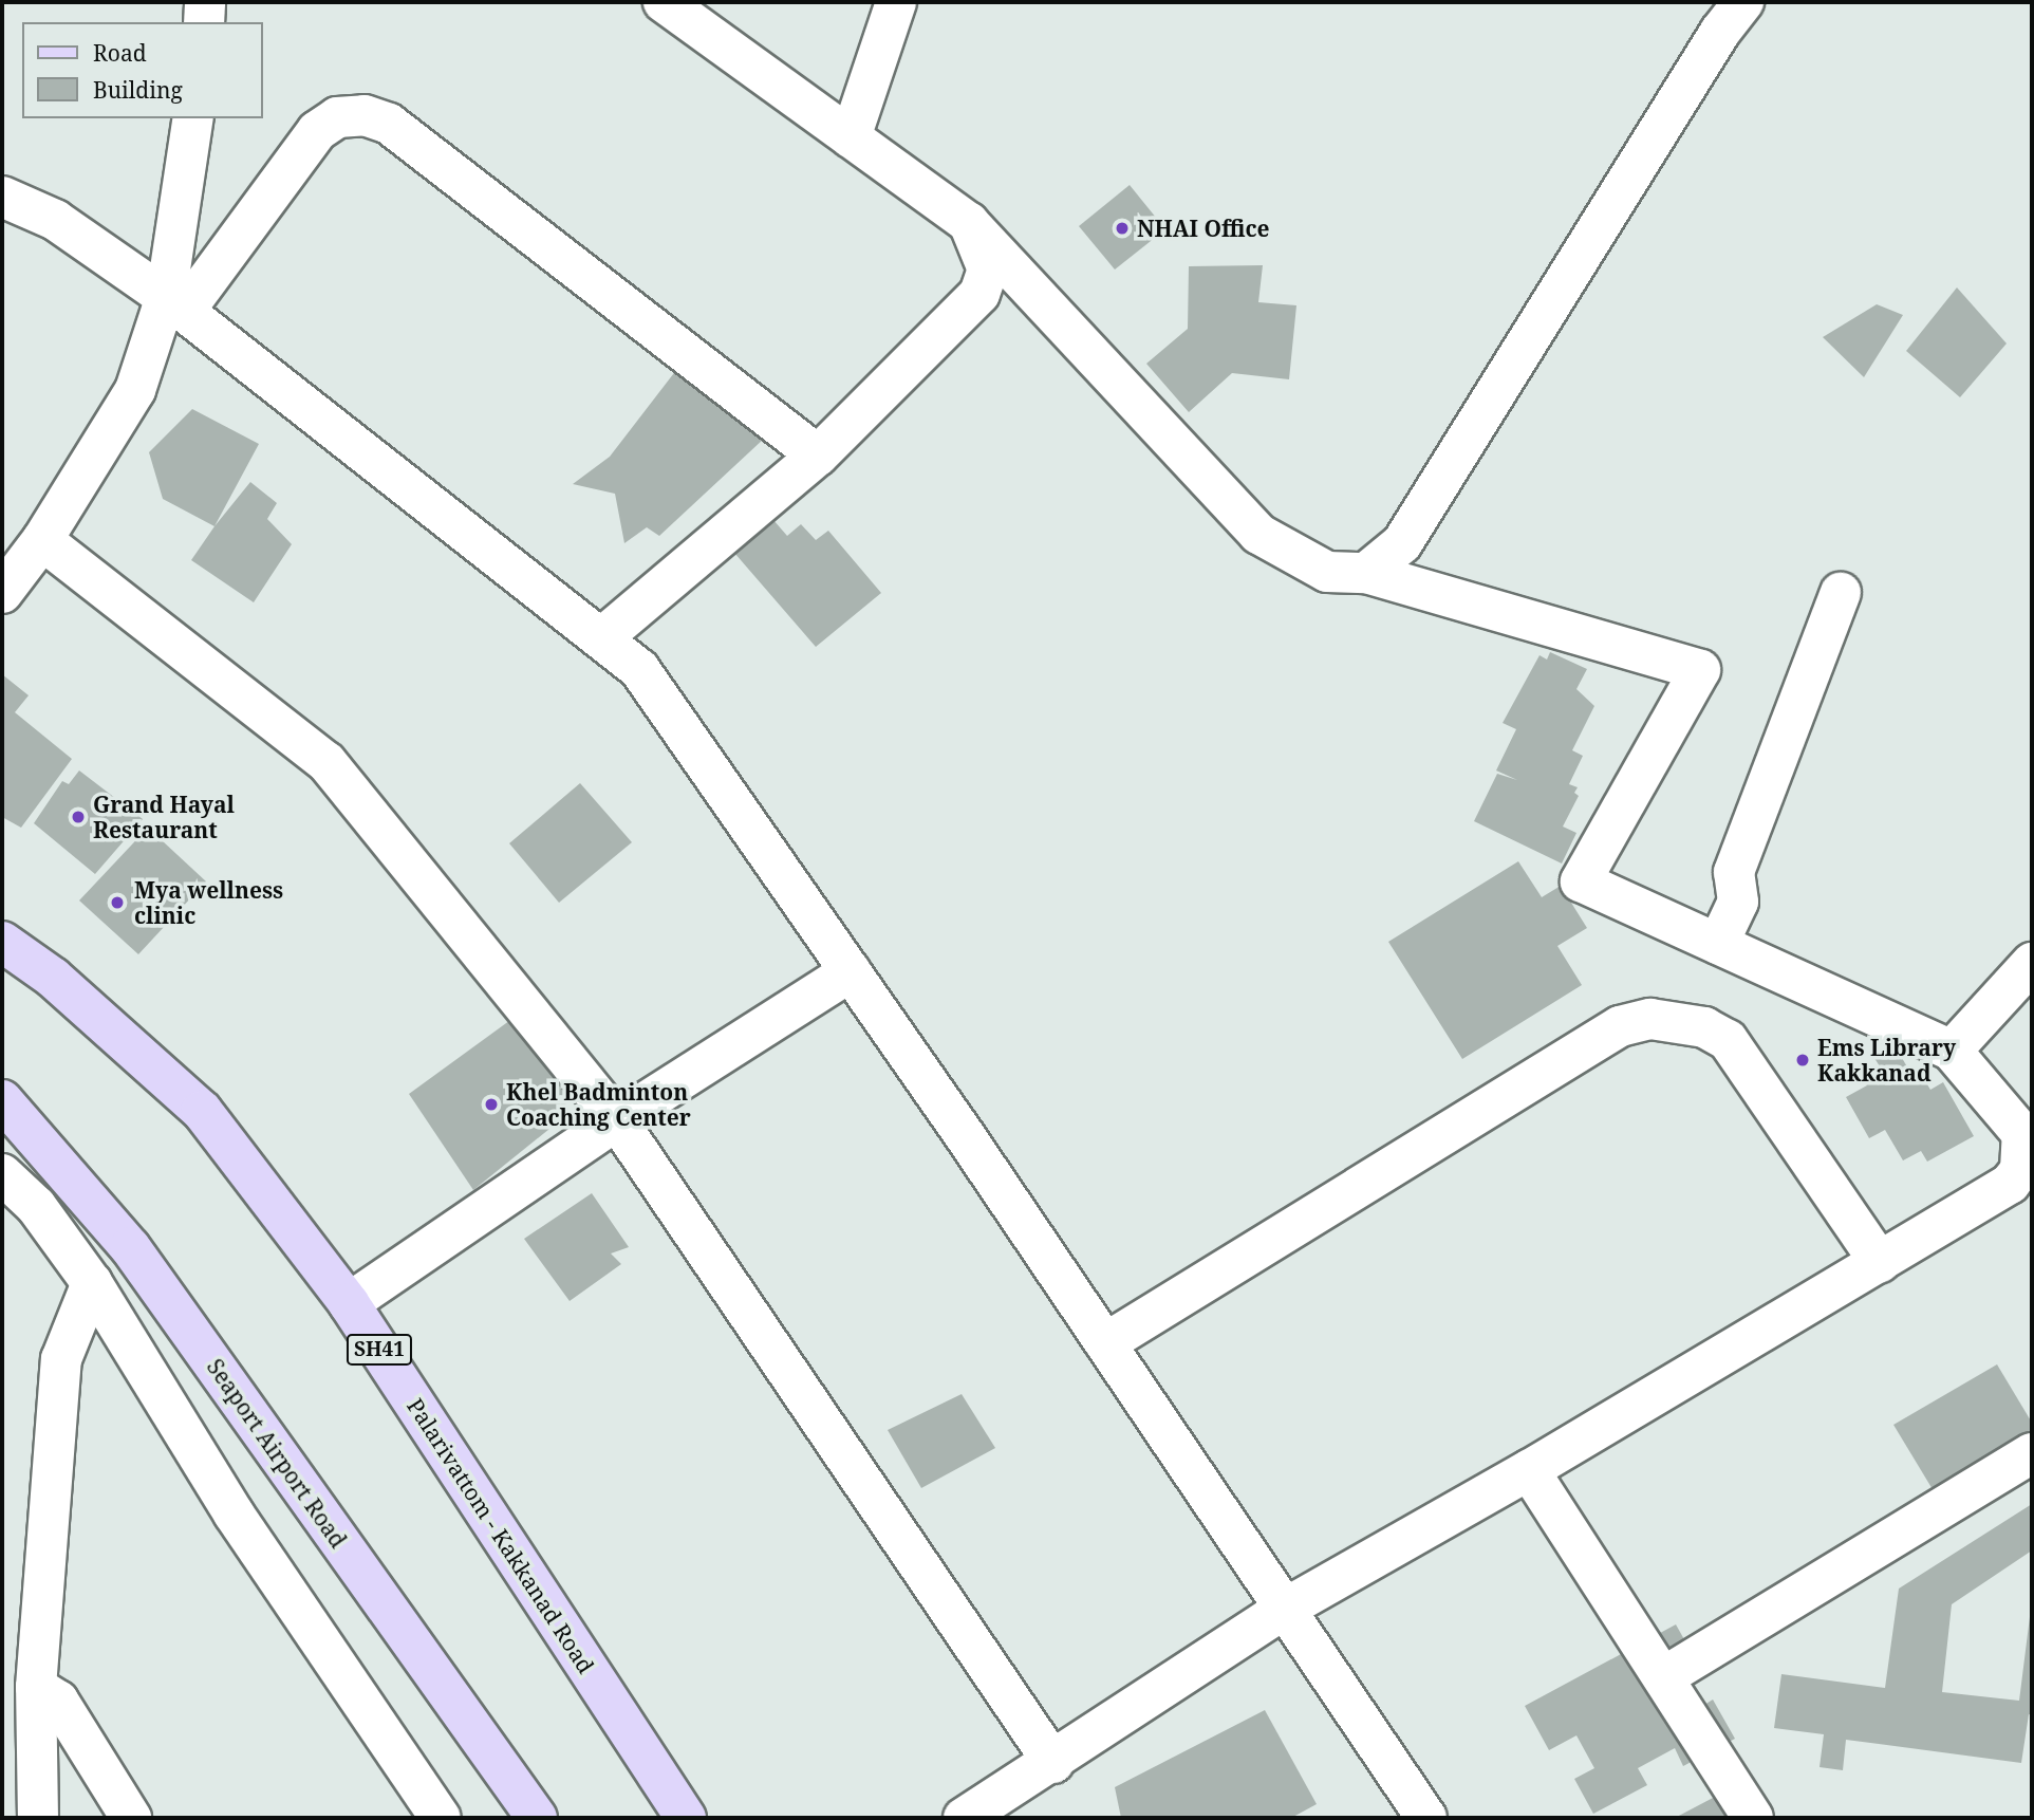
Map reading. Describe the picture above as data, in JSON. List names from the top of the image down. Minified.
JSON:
{"streets":{"main road":["SH41","Seaport Airport Road","Palarivattom - Kakkanad Road"]},"places":["NHAI Office","Grand Hayal Restaurant","Mya wellness clinic","Ems Library Kakkanad","Khel Badminton Coaching Center"],"legend":["Road","Building"]}
